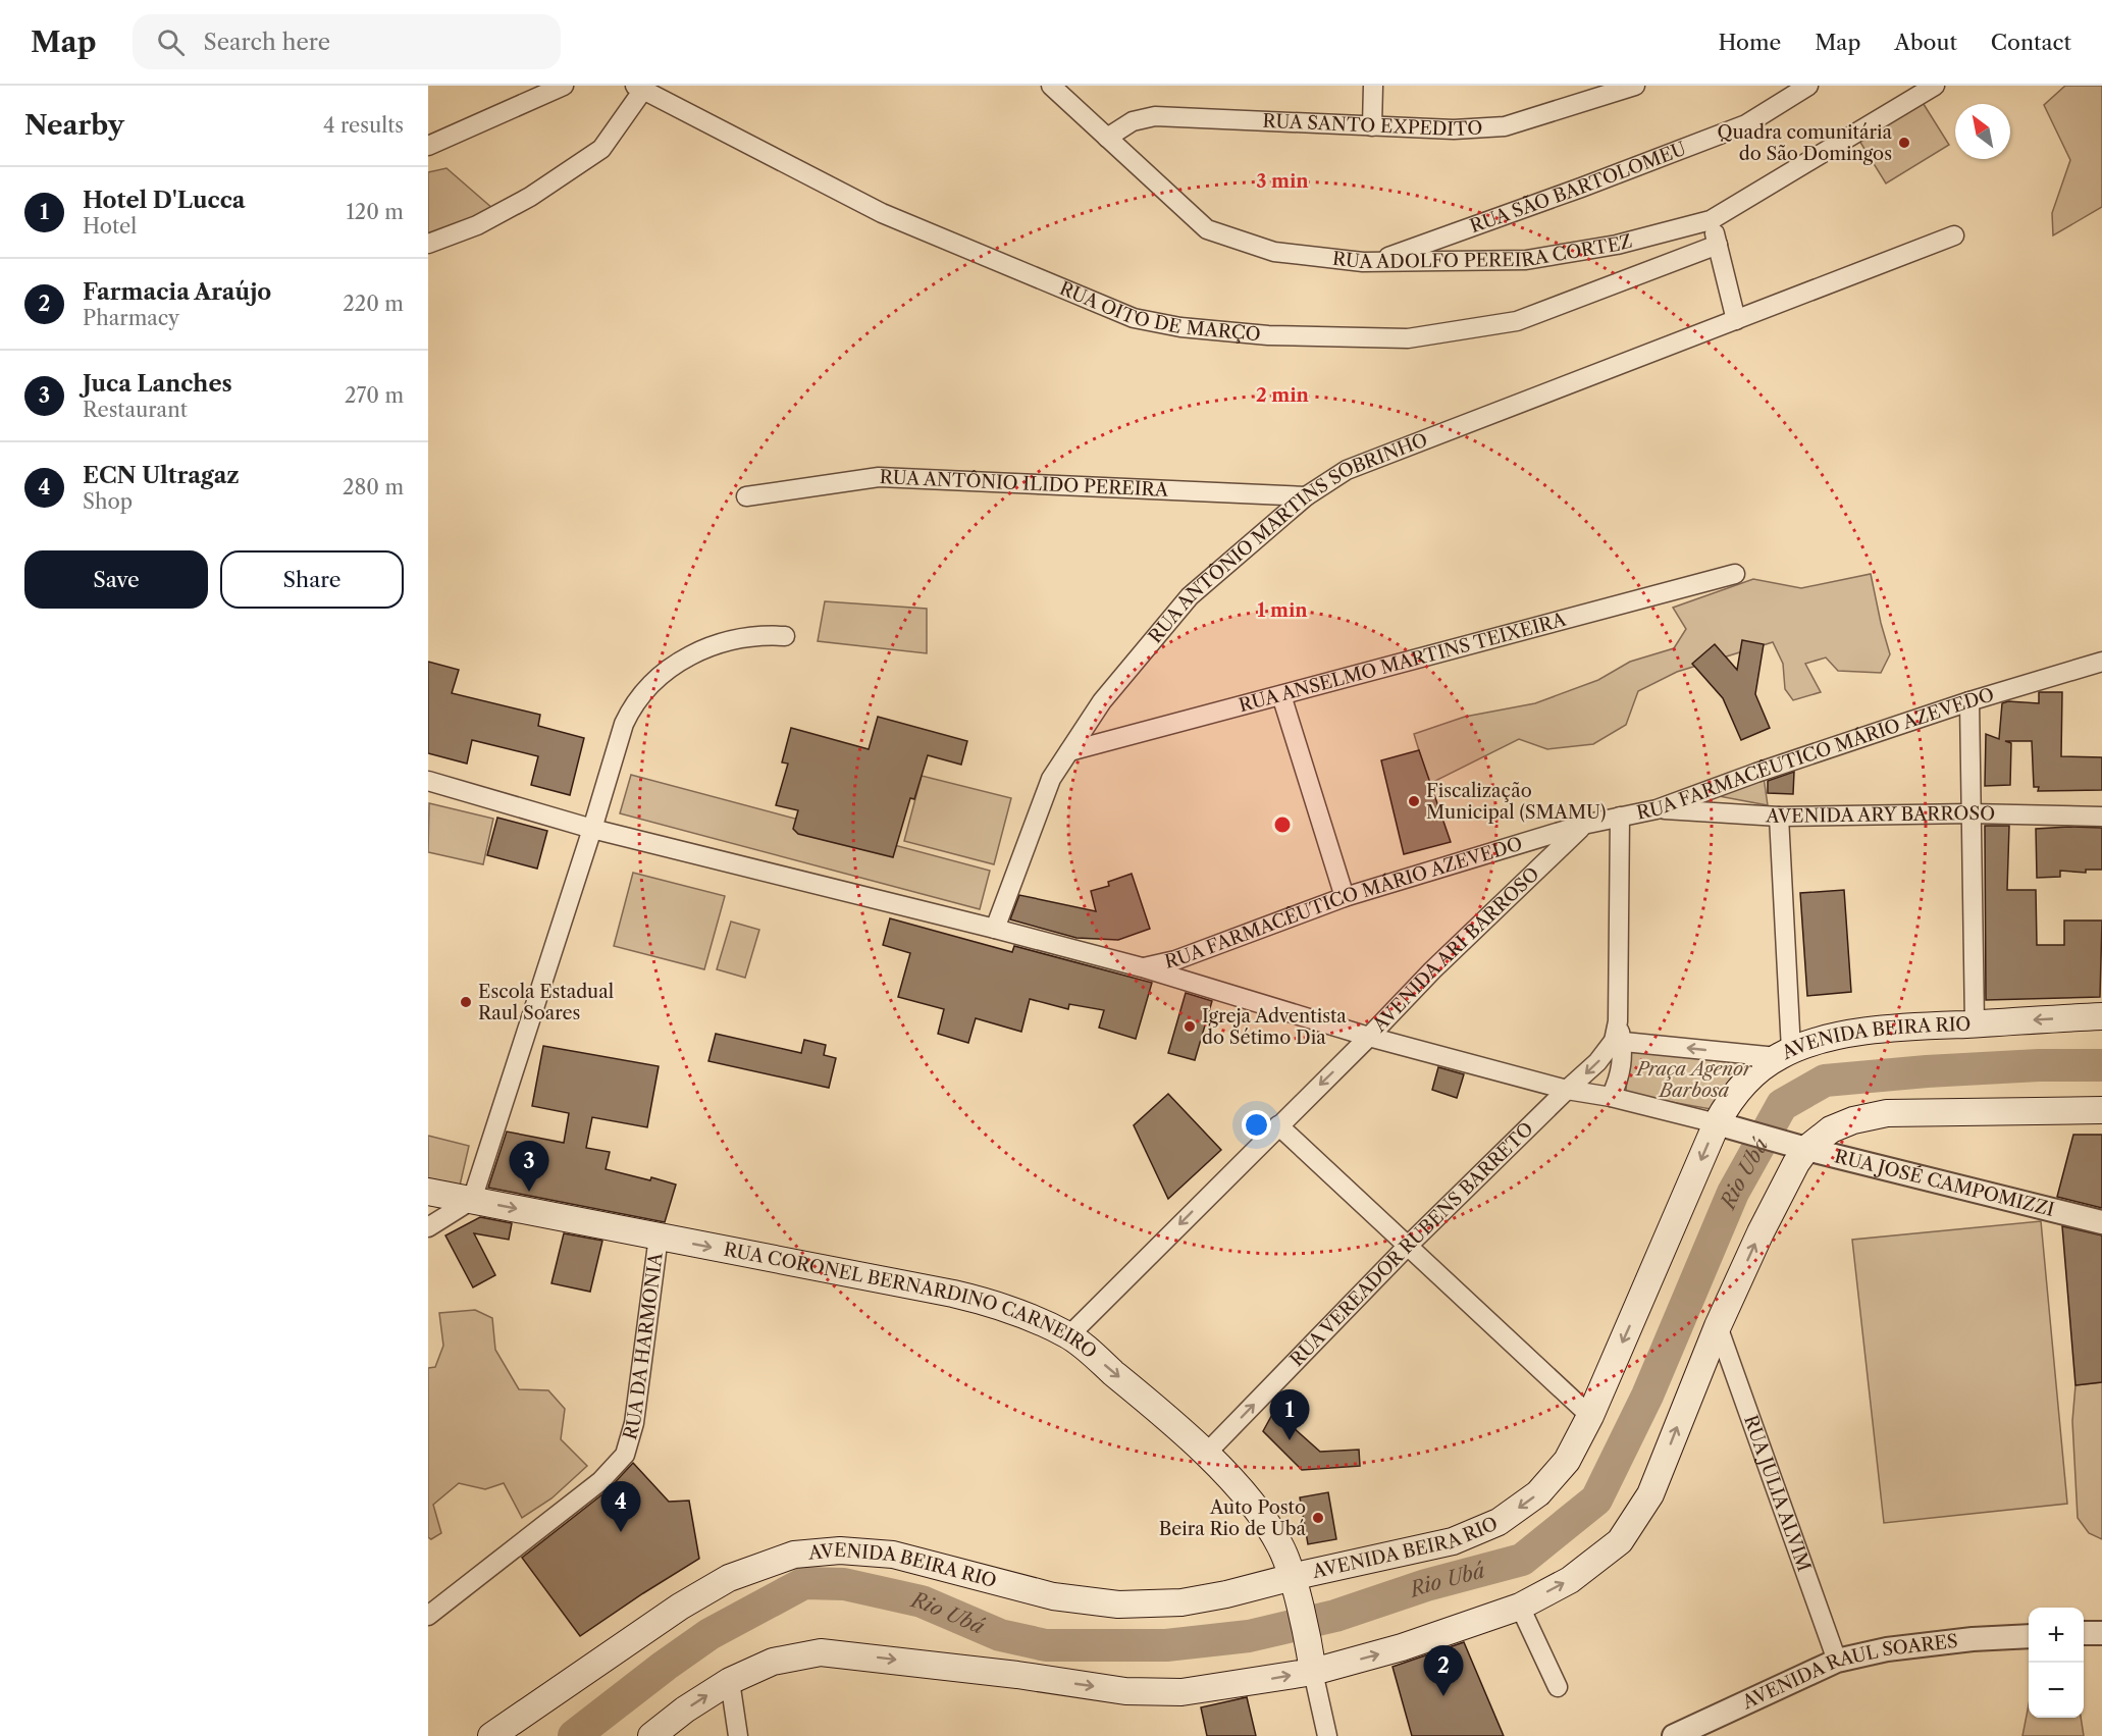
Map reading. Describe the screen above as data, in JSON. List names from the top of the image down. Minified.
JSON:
{"streets":{"main road":["AVENIDA BEIRA RIO","RUA CORONEL BERNARDINO CARNEIRO"],"street":["RUA SANTO EXPEDITO","RUA SÃO BARTOLOMEU","RUA ADOLFO PEREIRA CORTEZ","RUA OITO DE MARÇO","RUA ANTÔNIO ILIDO PEREIRA","RUA ANTÔNIO MARTINS SOBRINHO","RUA ANSELMO MARTINS TEIXEIRA","RUA FARMACÊUTICO MÁRIO AZEVEDO","AVENIDA ARY BARROSO","AVENIDA ARI BARROSO","RUA JOSÉ CAMPOMIZZI","RUA VEREADOR RUBENS BARRETO","RUA DA HARMONIA","RUA JULIA ALVIM","AVENIDA RAUL SOARES"]},"crossings":[["RUA SANTO EXPEDITO","RUA ADOLFO PEREIRA CORTEZ"],["RUA SÃO BARTOLOMEU","RUA ADOLFO PEREIRA CORTEZ"],["RUA ANTÔNIO ILIDO PEREIRA","RUA ANTÔNIO MARTINS SOBRINHO"],["RUA ANTÔNIO MARTINS SOBRINHO","RUA ANSELMO MARTINS TEIXEIRA"],["RUA FARMACÊUTICO MÁRIO AZEVEDO","AVENIDA ARY BARROSO"],["RUA FARMACÊUTICO MÁRIO AZEVEDO","AVENIDA ARI BARROSO"],["AVENIDA ARI BARROSO","RUA CORONEL BERNARDINO CARNEIRO"],["AVENIDA BEIRA RIO","RUA JOSÉ CAMPOMIZZI"],["AVENIDA BEIRA RIO","RUA CORONEL BERNARDINO CARNEIRO"],["RUA VEREADOR RUBENS BARRETO","RUA CORONEL BERNARDINO CARNEIRO"],["RUA CORONEL BERNARDINO CARNEIRO","RUA DA HARMONIA"],["RUA JULIA ALVIM","AVENIDA RAUL SOARES"]],"one_way":["AVENIDA ARI BARROSO","RUA CORONEL BERNARDINO CARNEIRO"],"water":["Rio Ubá"],"parks":["Praça Agenor Barbosa"],"places":["Quadra comunitária do São Domingos","Fiscalização Municipal (SMAMU)","Escola Estadual Raul Soares","Igreja Adventista do Sétimo Dia","Auto Posto Beira Rio de Ubá"],"north":"top left","page":{"header":"Map","search":"Search here","nav":["Home","Map","About","Contact"],"heading":["Nearby","4 results"],"list":[{"mark":"1","name":"Hotel D'Lucca","note":"Hotel","value":"120 m"},{"mark":"2","name":"Farmacia Araújo","note":"Pharmacy","value":"220 m"},{"mark":"3","name":"Juca Lanches","note":"Restaurant","value":"270 m"},{"mark":"4","name":"ECN Ultragaz","note":"Shop","value":"280 m"}],"buttons":["Save","Share"],"pins":["3","1","4","2"],"map_buttons":["+","−"]},"rings":["3 min","2 min","1 min"]}
